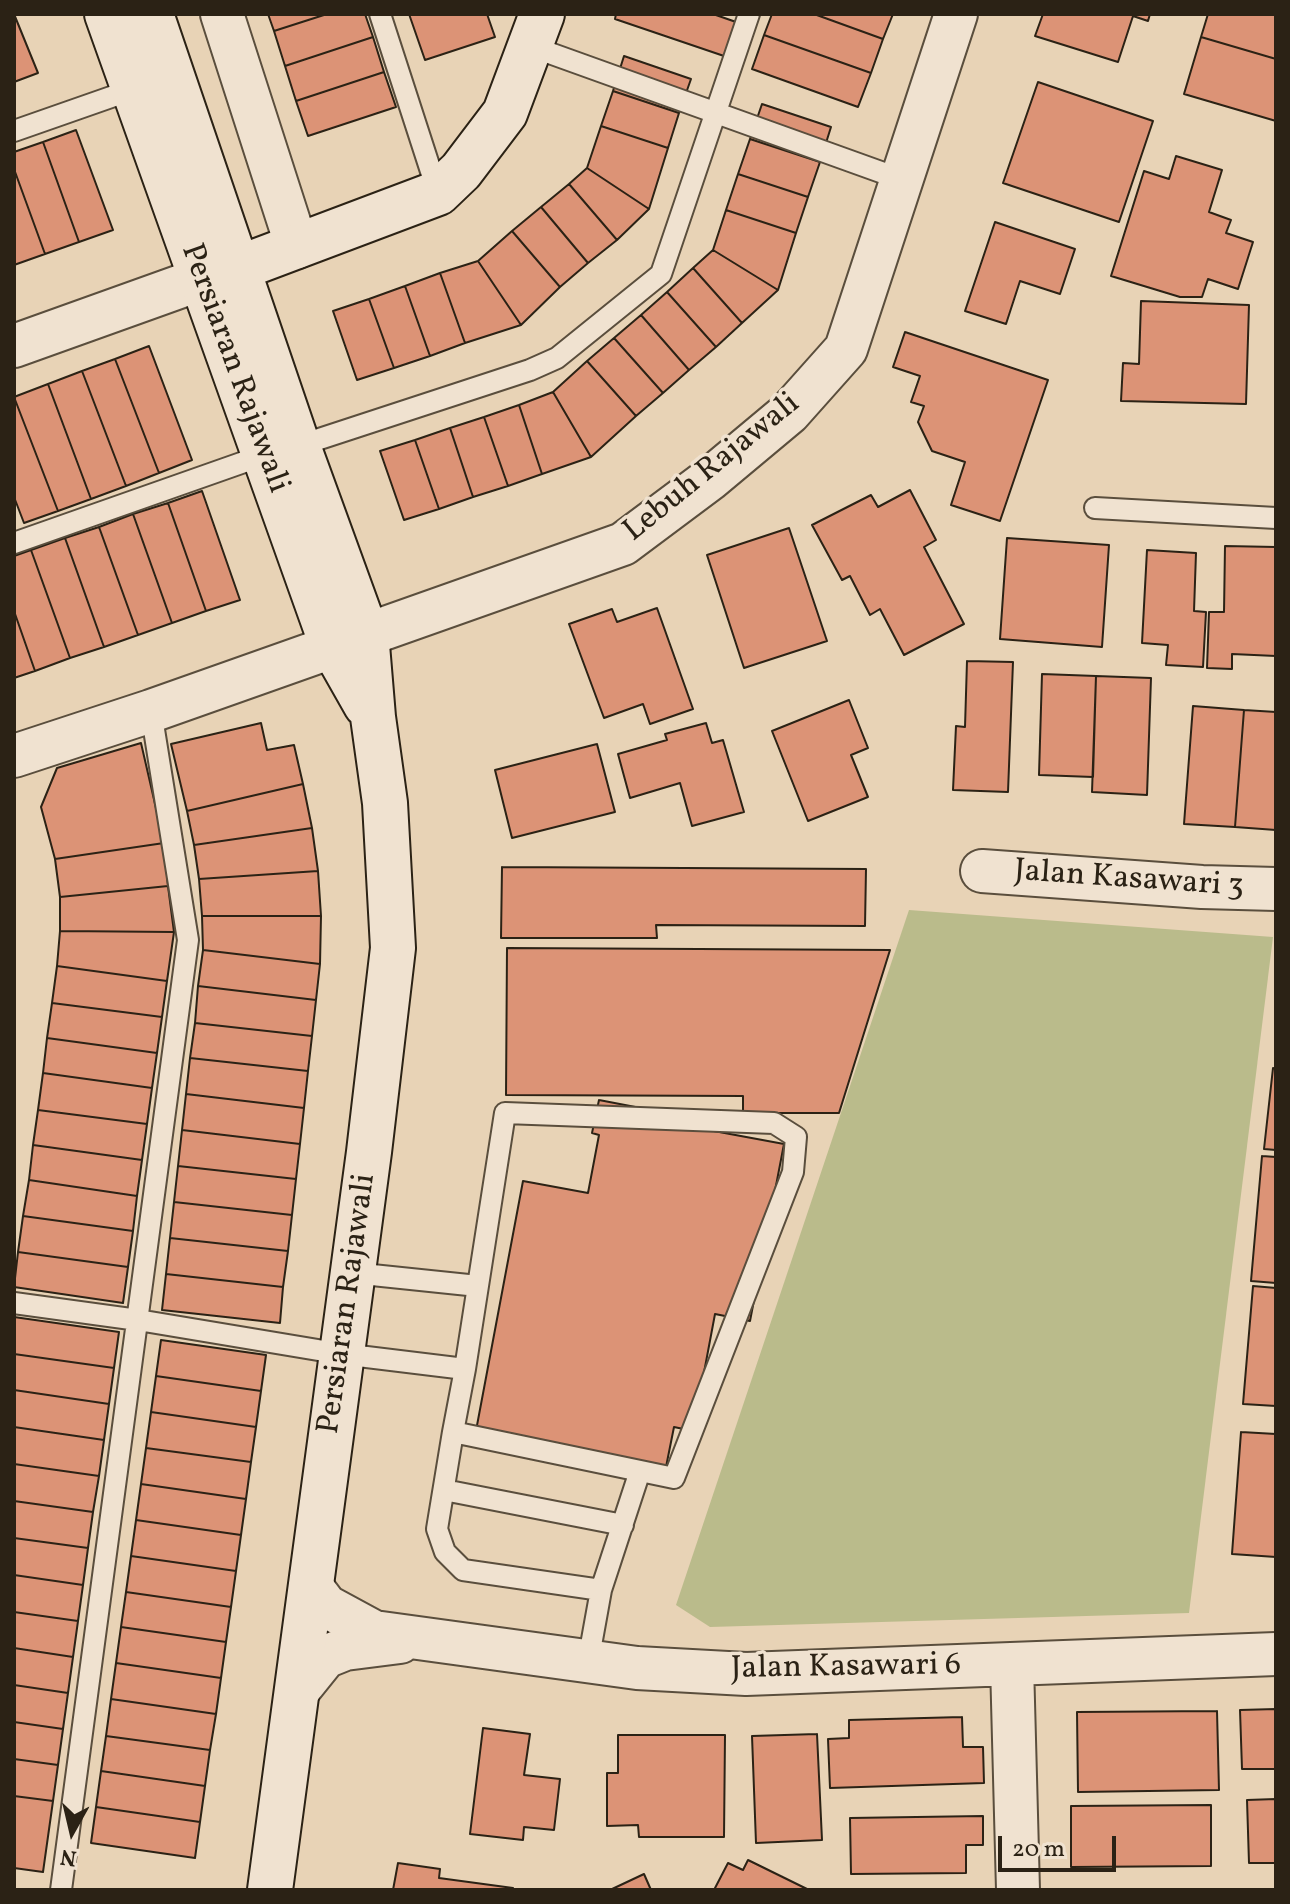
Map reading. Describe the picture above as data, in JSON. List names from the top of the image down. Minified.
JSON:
{"streets":{"street":["Persiaran Rajawali","Lebuh Rajawali","Jalan Kasawari 3","Jalan Kasawari 6"]},"crossings":[["Persiaran Rajawali","Lebuh Rajawali"]],"scale_bar":"20 m","north":"bottom"}
